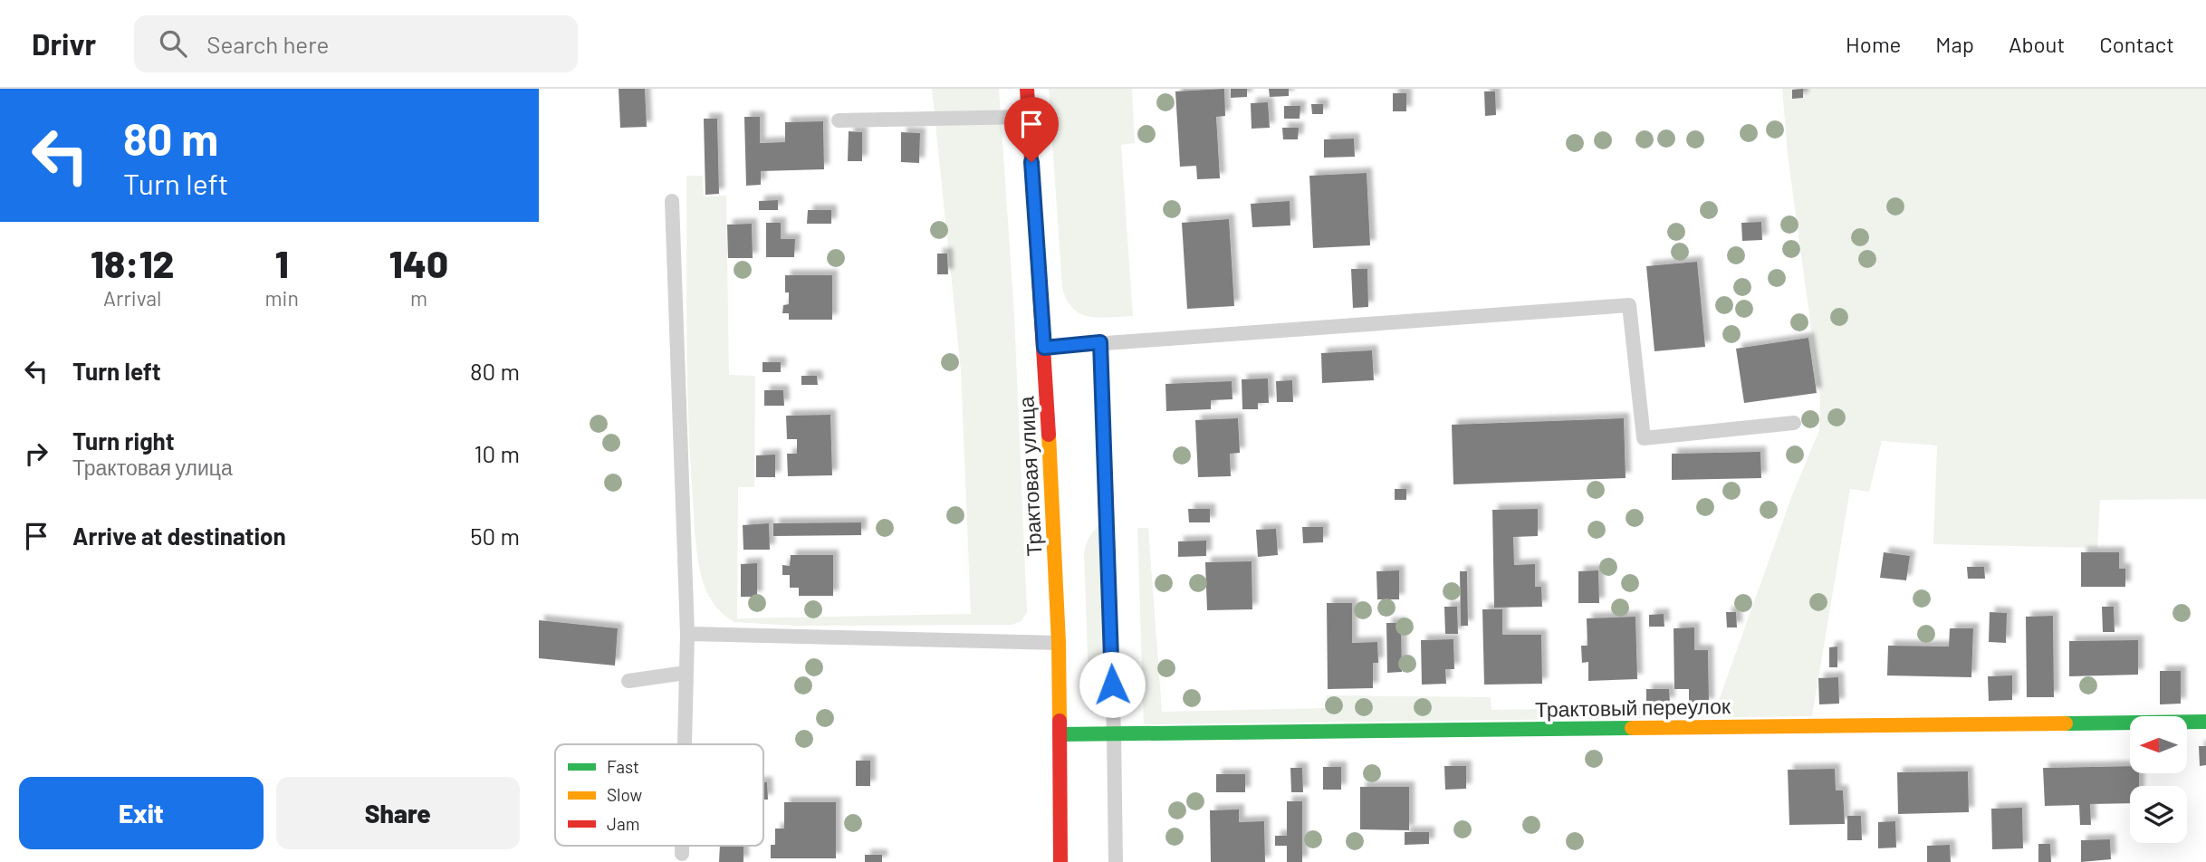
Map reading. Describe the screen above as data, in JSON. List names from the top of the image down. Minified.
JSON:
{"streets":{"main road":["Трактовая улица","Трактовый переулок"]},"crossings":[["Трактовая улица","Трактовый переулок"]],"legend":["Fast","Slow","Jam"],"north":"left","page":{"header":"Drivr","search":"Search here","nav":["Home","Map","About","Contact"],"turn":["80 m","Turn left"],"eta":["18:12","Arrival","1","min","140","m"],"list":[{"name":"Turn left","value":"80 m"},{"name":"Turn right","note":"Трактовая улица","value":"10 m"},{"name":"Arrive at destination","value":"50 m"}],"buttons":["Exit","Share"]}}
